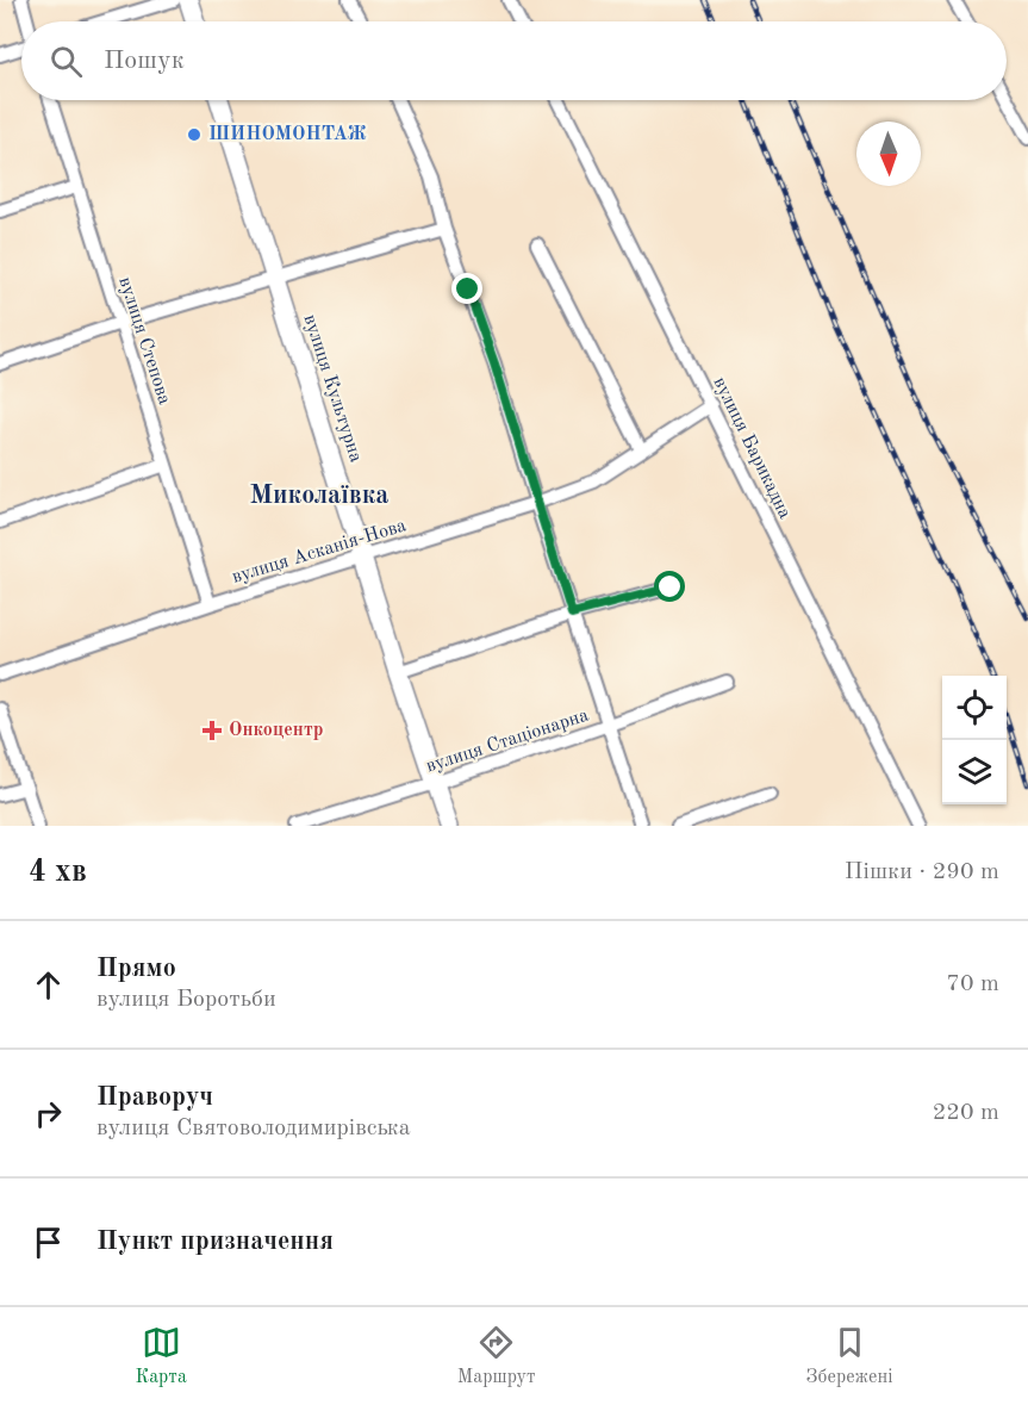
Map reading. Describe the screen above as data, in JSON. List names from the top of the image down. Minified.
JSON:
{"streets":{"main road":["вулиця Культурна"],"street":["вулиця Степова","вулиця Барикадна","вулиця Асканія-Нова","вулиця Стаціонарна"]},"crossings":[["вулиця Степова","вулиця Асканія-Нова"],["вулиця Культурна","вулиця Асканія-Нова"],["вулиця Культурна","вулиця Стаціонарна"],["вулиця Барикадна","вулиця Асканія-Нова"]],"districts":["Миколаївка"],"places":{"other":["ШИНОМОНТАЖ"],"health":["Онкоцентр"]},"north":"bottom","page":{"search":"Пошук","heading":["4 хв","Пішки · 290 m"],"list":[["Прямо","вулиця Боротьби","70 m"],["Праворуч","вулиця Святоволодимирівська","220 m"],"Пункт призначення"],"nav":["Карта","Маршрут","Збережені"]}}
